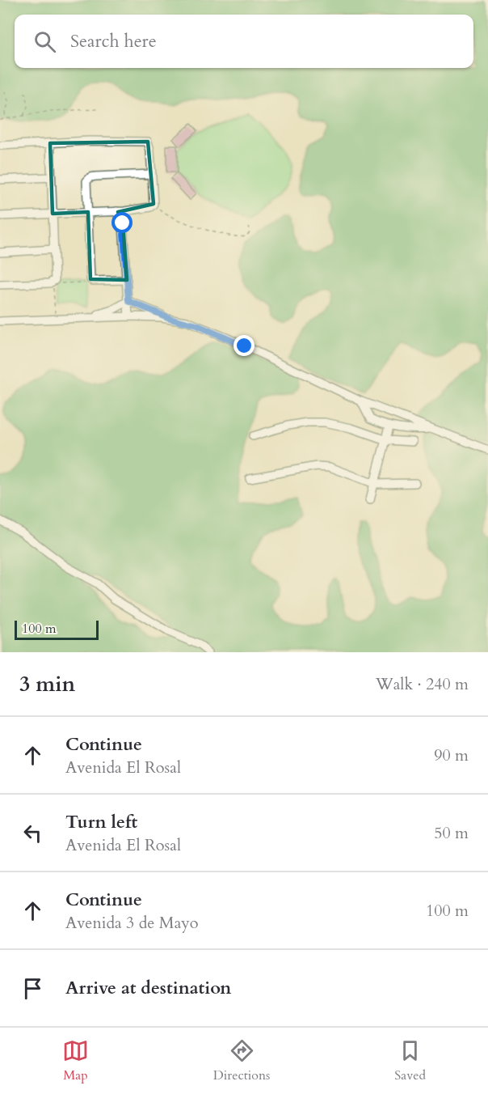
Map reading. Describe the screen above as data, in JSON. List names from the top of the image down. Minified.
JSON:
{"scale_bar":"100 m","page":{"search":"Search here","scale":"100 m","heading":["3 min","Walk · 240 m"],"list":[["Continue","Avenida El Rosal","90 m"],["Turn left","Avenida El Rosal","50 m"],["Continue","Avenida 3 de Mayo","100 m"],"Arrive at destination"],"nav":["Map","Directions","Saved"]}}
